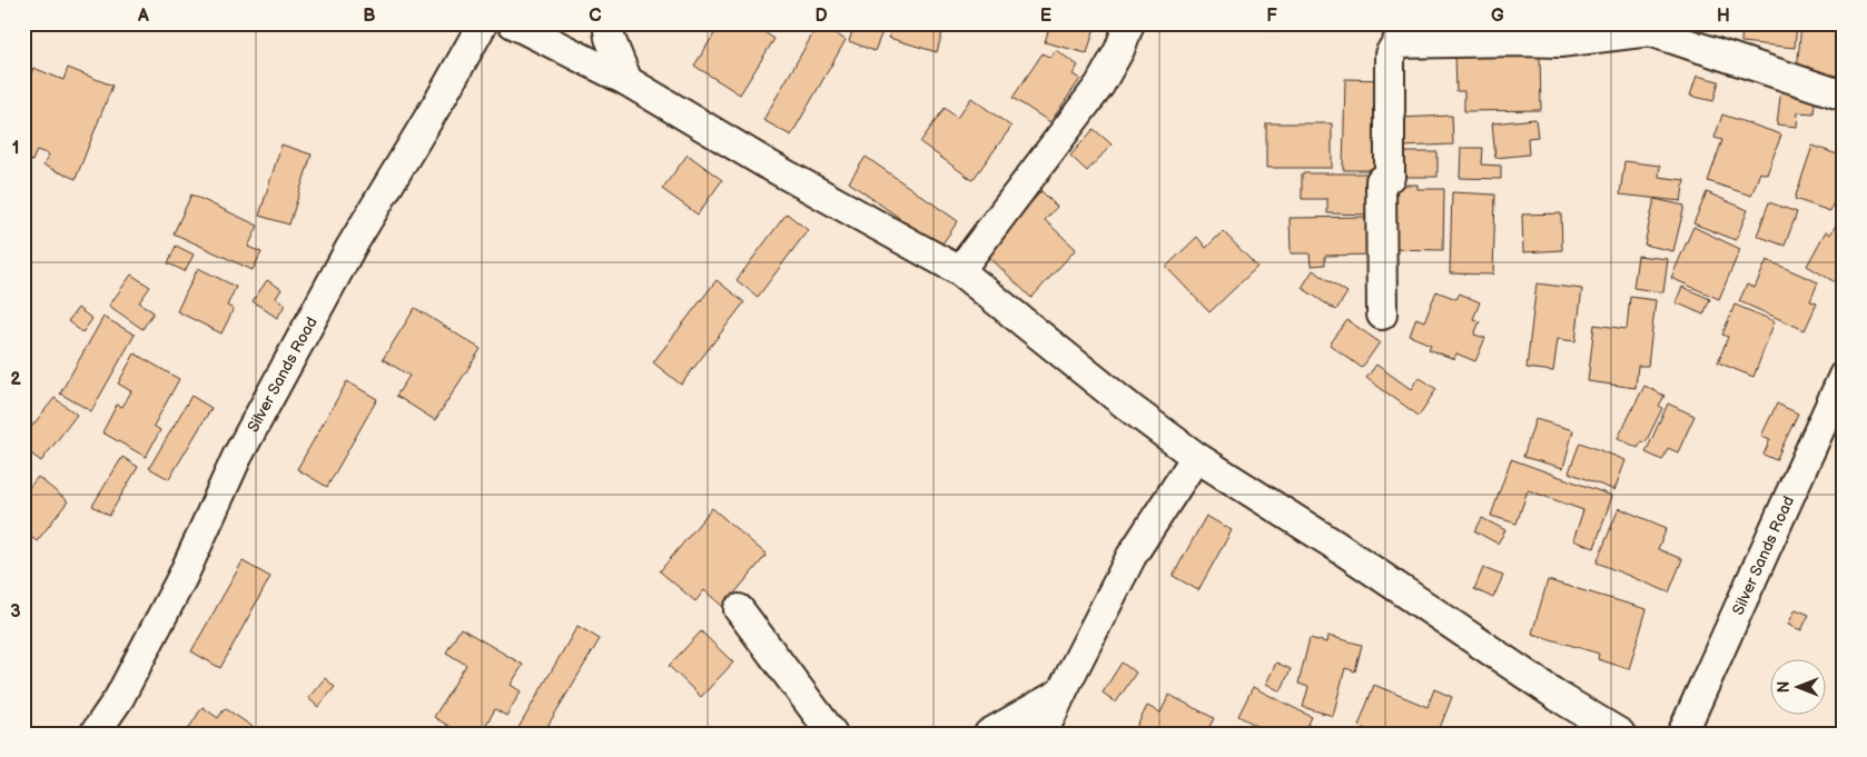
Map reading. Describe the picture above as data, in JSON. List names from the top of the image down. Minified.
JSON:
{"streets":{"street":["Silver Sands Road"]},"north":"left","grid":{"columns":["A","B","C","D","E","F","G","H"],"rows":["1","2","3"]}}
